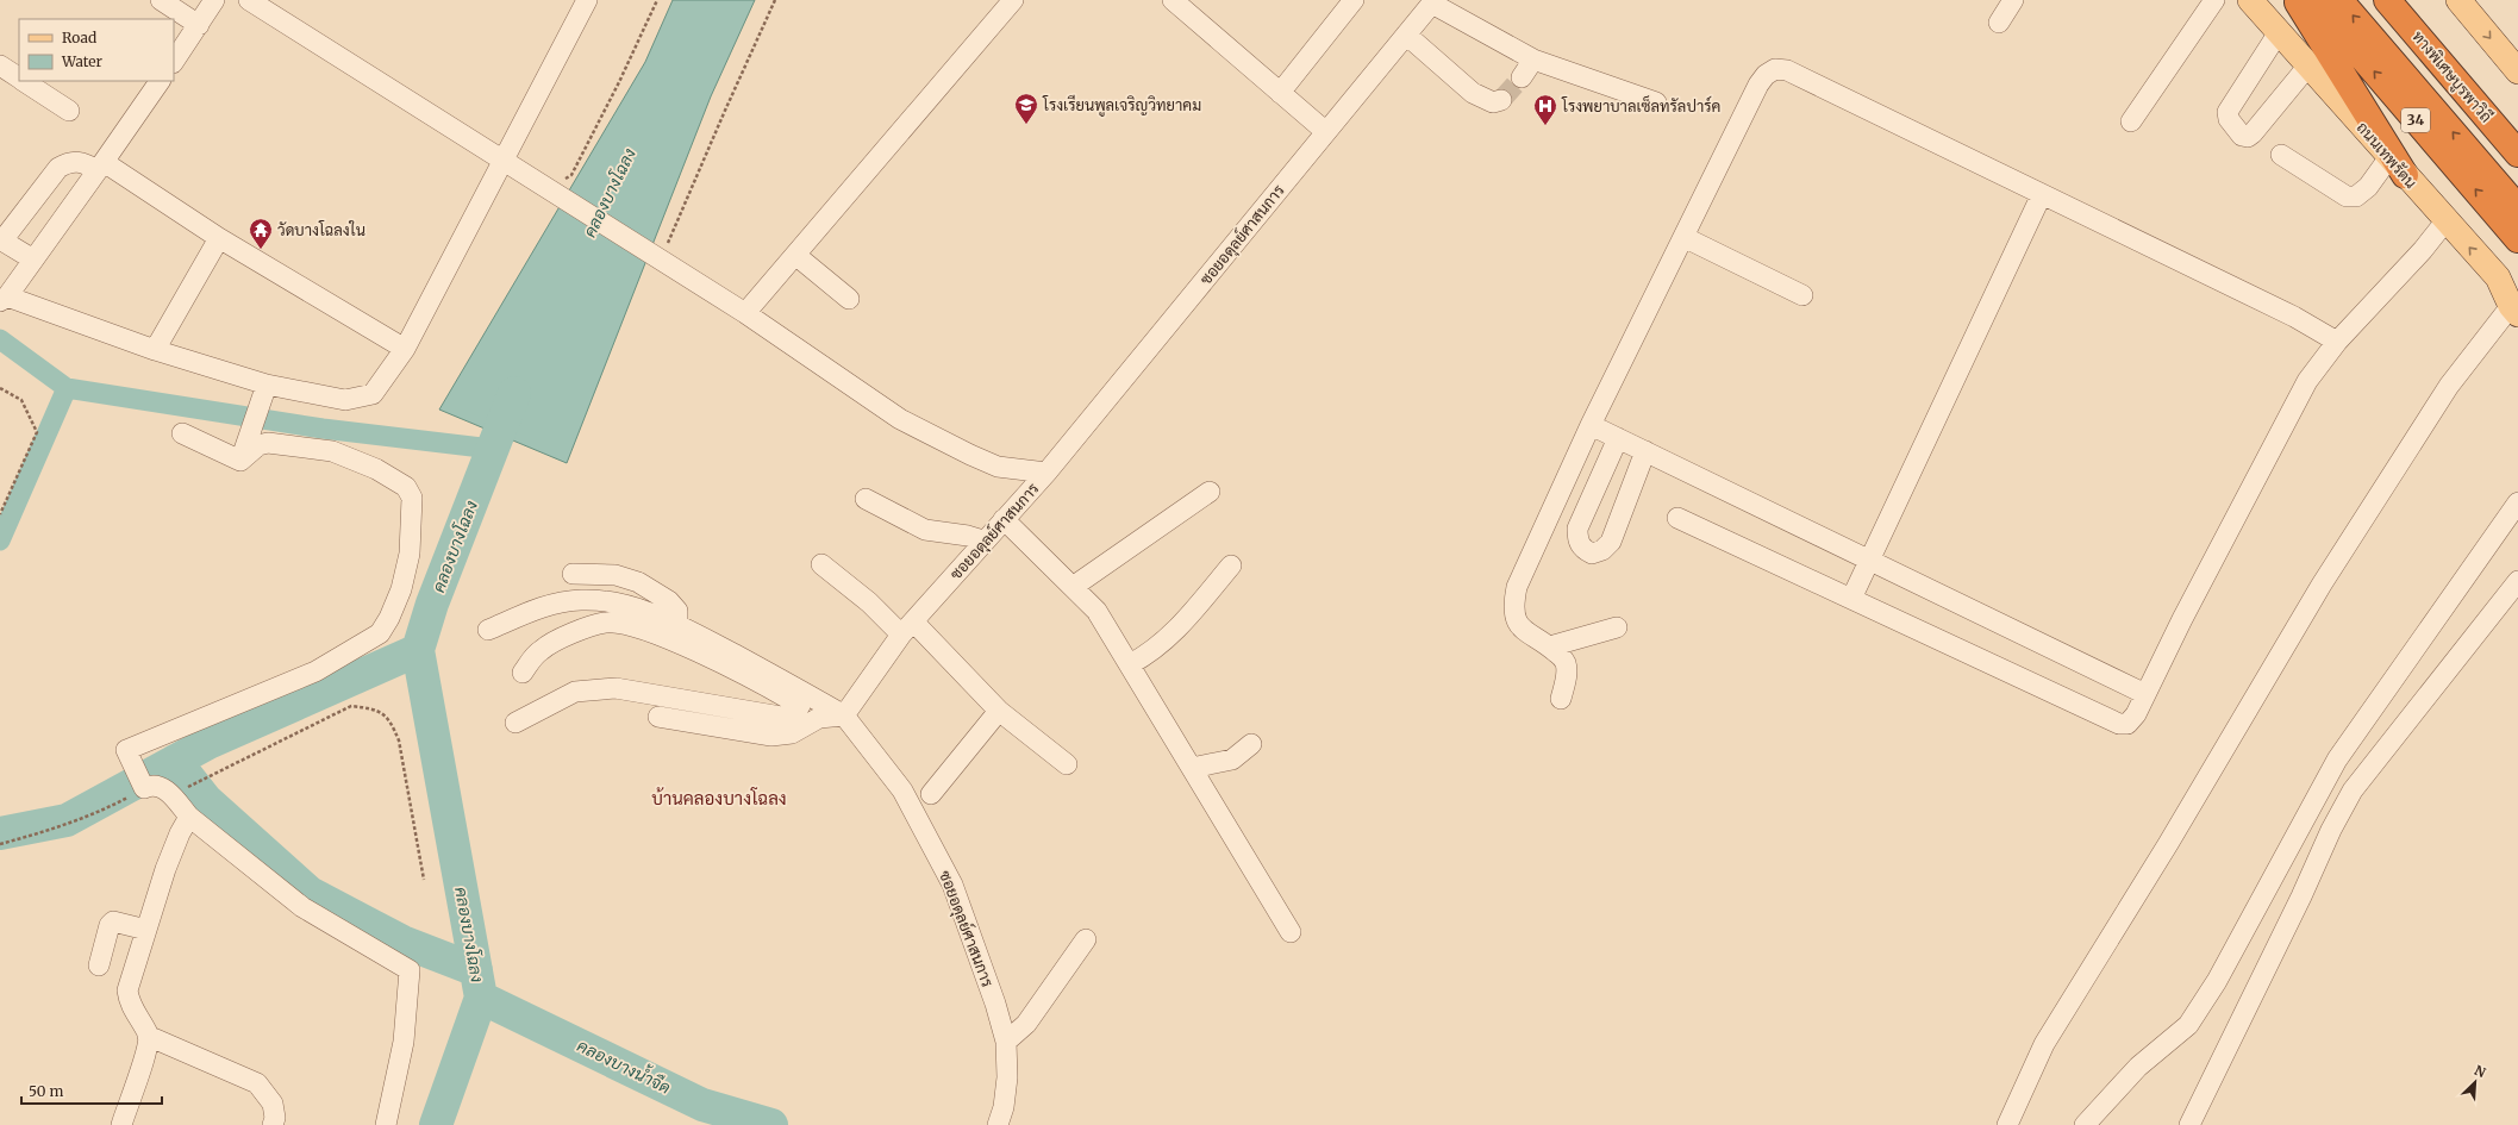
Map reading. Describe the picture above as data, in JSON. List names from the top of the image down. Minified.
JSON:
{"streets":{"highway":["ทางพิเศษบูรพาวิถี","34"],"main road":["ถนนเทพรัตน"],"street":["ซอยอดุลย์ศาสนการ"]},"districts":["บ้านคลองบางโฉลง"],"water":["คลองบางโฉลง","คลองบางน้ำจืด"],"places":{"school or university":["โรงเรียนพูลเจริญวิทยาคม"],"hospital":["โรงพยาบาลเซ็ลทรัลปาร์ค"],"temple":["วัดบางโฉลงใน"]},"legend":["Road","Water"],"scale_bar":"50 m","north":"top right"}
